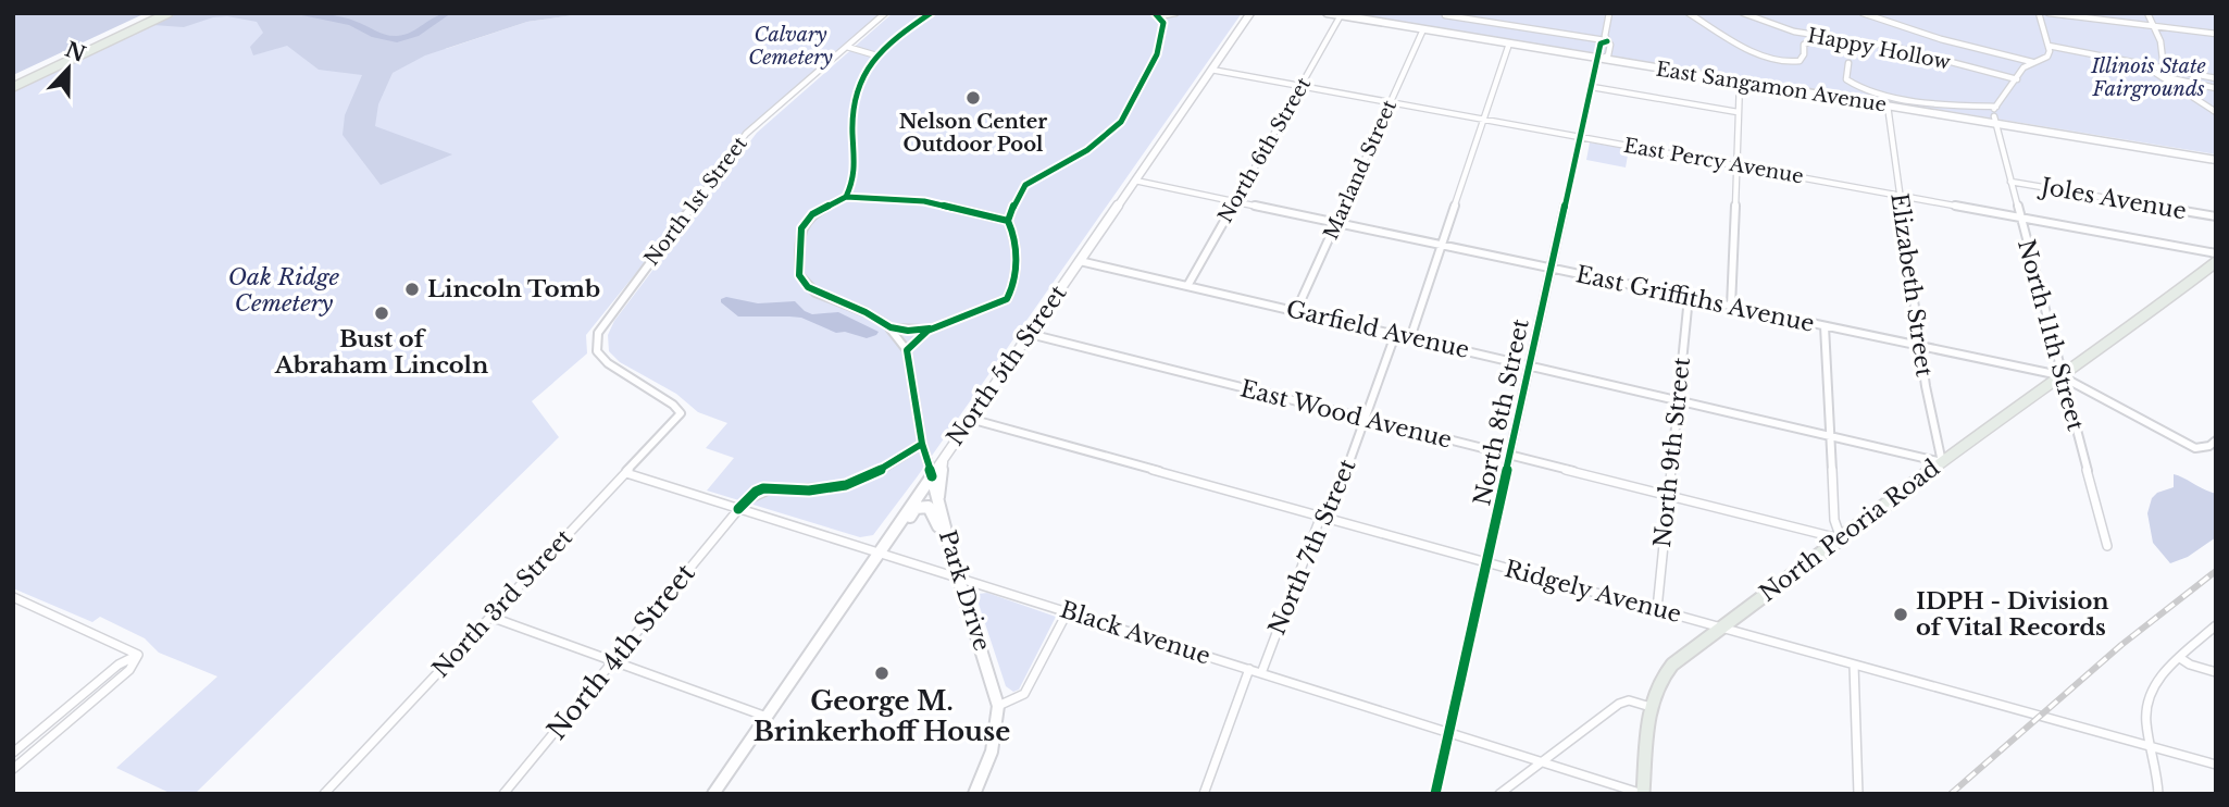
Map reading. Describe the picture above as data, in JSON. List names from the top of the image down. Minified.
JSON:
{"streets":{"main road":["East Sangamon Avenue","North 5th Street","North Peoria Road","Park Drive"],"street":["Happy Hollow","North 6th Street","East Percy Avenue","Marland Street","Joles Avenue","North 1st Street","Elizabeth Street","East Griffiths Avenue","Garfield Avenue","North 11th Street","North 8th Street","East Wood Avenue","North 9th Street","North 7th Street","Ridgely Avenue","North 3rd Street","Black Avenue","North 4th Street"]},"crossings":[["East Sangamon Avenue","North 6th Street"],["East Sangamon Avenue","Marland Street"],["East Sangamon Avenue","Elizabeth Street"],["East Sangamon Avenue","North 11th Street"],["East Sangamon Avenue","North 8th Street"],["North 6th Street","East Percy Avenue"],["North 6th Street","East Griffiths Avenue"],["North 6th Street","Garfield Avenue"],["East Percy Avenue","Marland Street"],["East Percy Avenue","Elizabeth Street"],["East Percy Avenue","North 11th Street"],["East Percy Avenue","North 5th Street"],["East Percy Avenue","North 8th Street"],["Marland Street","East Griffiths Avenue"],["Marland Street","Garfield Avenue"],["Joles Avenue","North 11th Street"],["North 1st Street","North 3rd Street"],["Elizabeth Street","East Griffiths Avenue"],["Elizabeth Street","Garfield Avenue"],["Elizabeth Street","North Peoria Road"],["East Griffiths Avenue","North 11th Street"],["East Griffiths Avenue","North 5th Street"],["East Griffiths Avenue","North 8th Street"],["East Griffiths Avenue","North 9th Street"],["East Griffiths Avenue","North Peoria Road"],["Garfield Avenue","North 5th Street"],["Garfield Avenue","North 8th Street"],["Garfield Avenue","North 9th Street"],["Garfield Avenue","North Peoria Road"],["Garfield Avenue","North 7th Street"],["North 11th Street","North Peoria Road"],["North 5th Street","East Wood Avenue"],["North 5th Street","Park Drive"],["North 5th Street","Ridgely Avenue"],["North 5th Street","Black Avenue"],["North 8th Street","East Wood Avenue"],["North 8th Street","Ridgely Avenue"],["North 8th Street","Black Avenue"],["East Wood Avenue","North 9th Street"],["East Wood Avenue","North Peoria Road"],["East Wood Avenue","North 7th Street"],["North 9th Street","Ridgely Avenue"],["North Peoria Road","Ridgely Avenue"],["North 7th Street","Ridgely Avenue"],["North 7th Street","Black Avenue"],["Park Drive","Black Avenue"],["North 3rd Street","Black Avenue"],["Black Avenue","North 4th Street"]],"parks":["Calvary Cemetery","Illinois State Fairgrounds","Oak Ridge Cemetery"],"places":["Nelson Center Outdoor Pool","Lincoln Tomb","Bust of Abraham Lincoln","IDPH - Division of Vital Records","George M. Brinkerhoff House"],"north":"top"}
